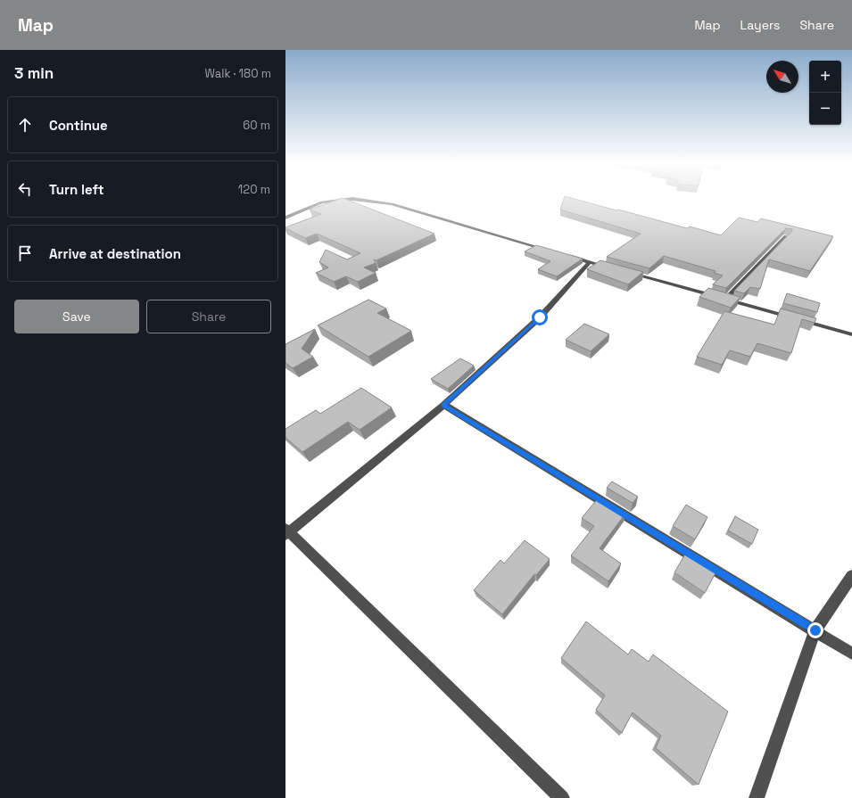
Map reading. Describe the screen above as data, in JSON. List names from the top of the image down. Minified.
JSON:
{"north":"top left","page":{"header":"Map","nav":["Map","Layers","Share"],"heading":["3 min","Walk · 180 m"],"map_buttons":["+","−"],"list":[["Continue","60 m"],["Turn left","120 m"],"Arrive at destination"],"buttons":["Save","Share"]}}
